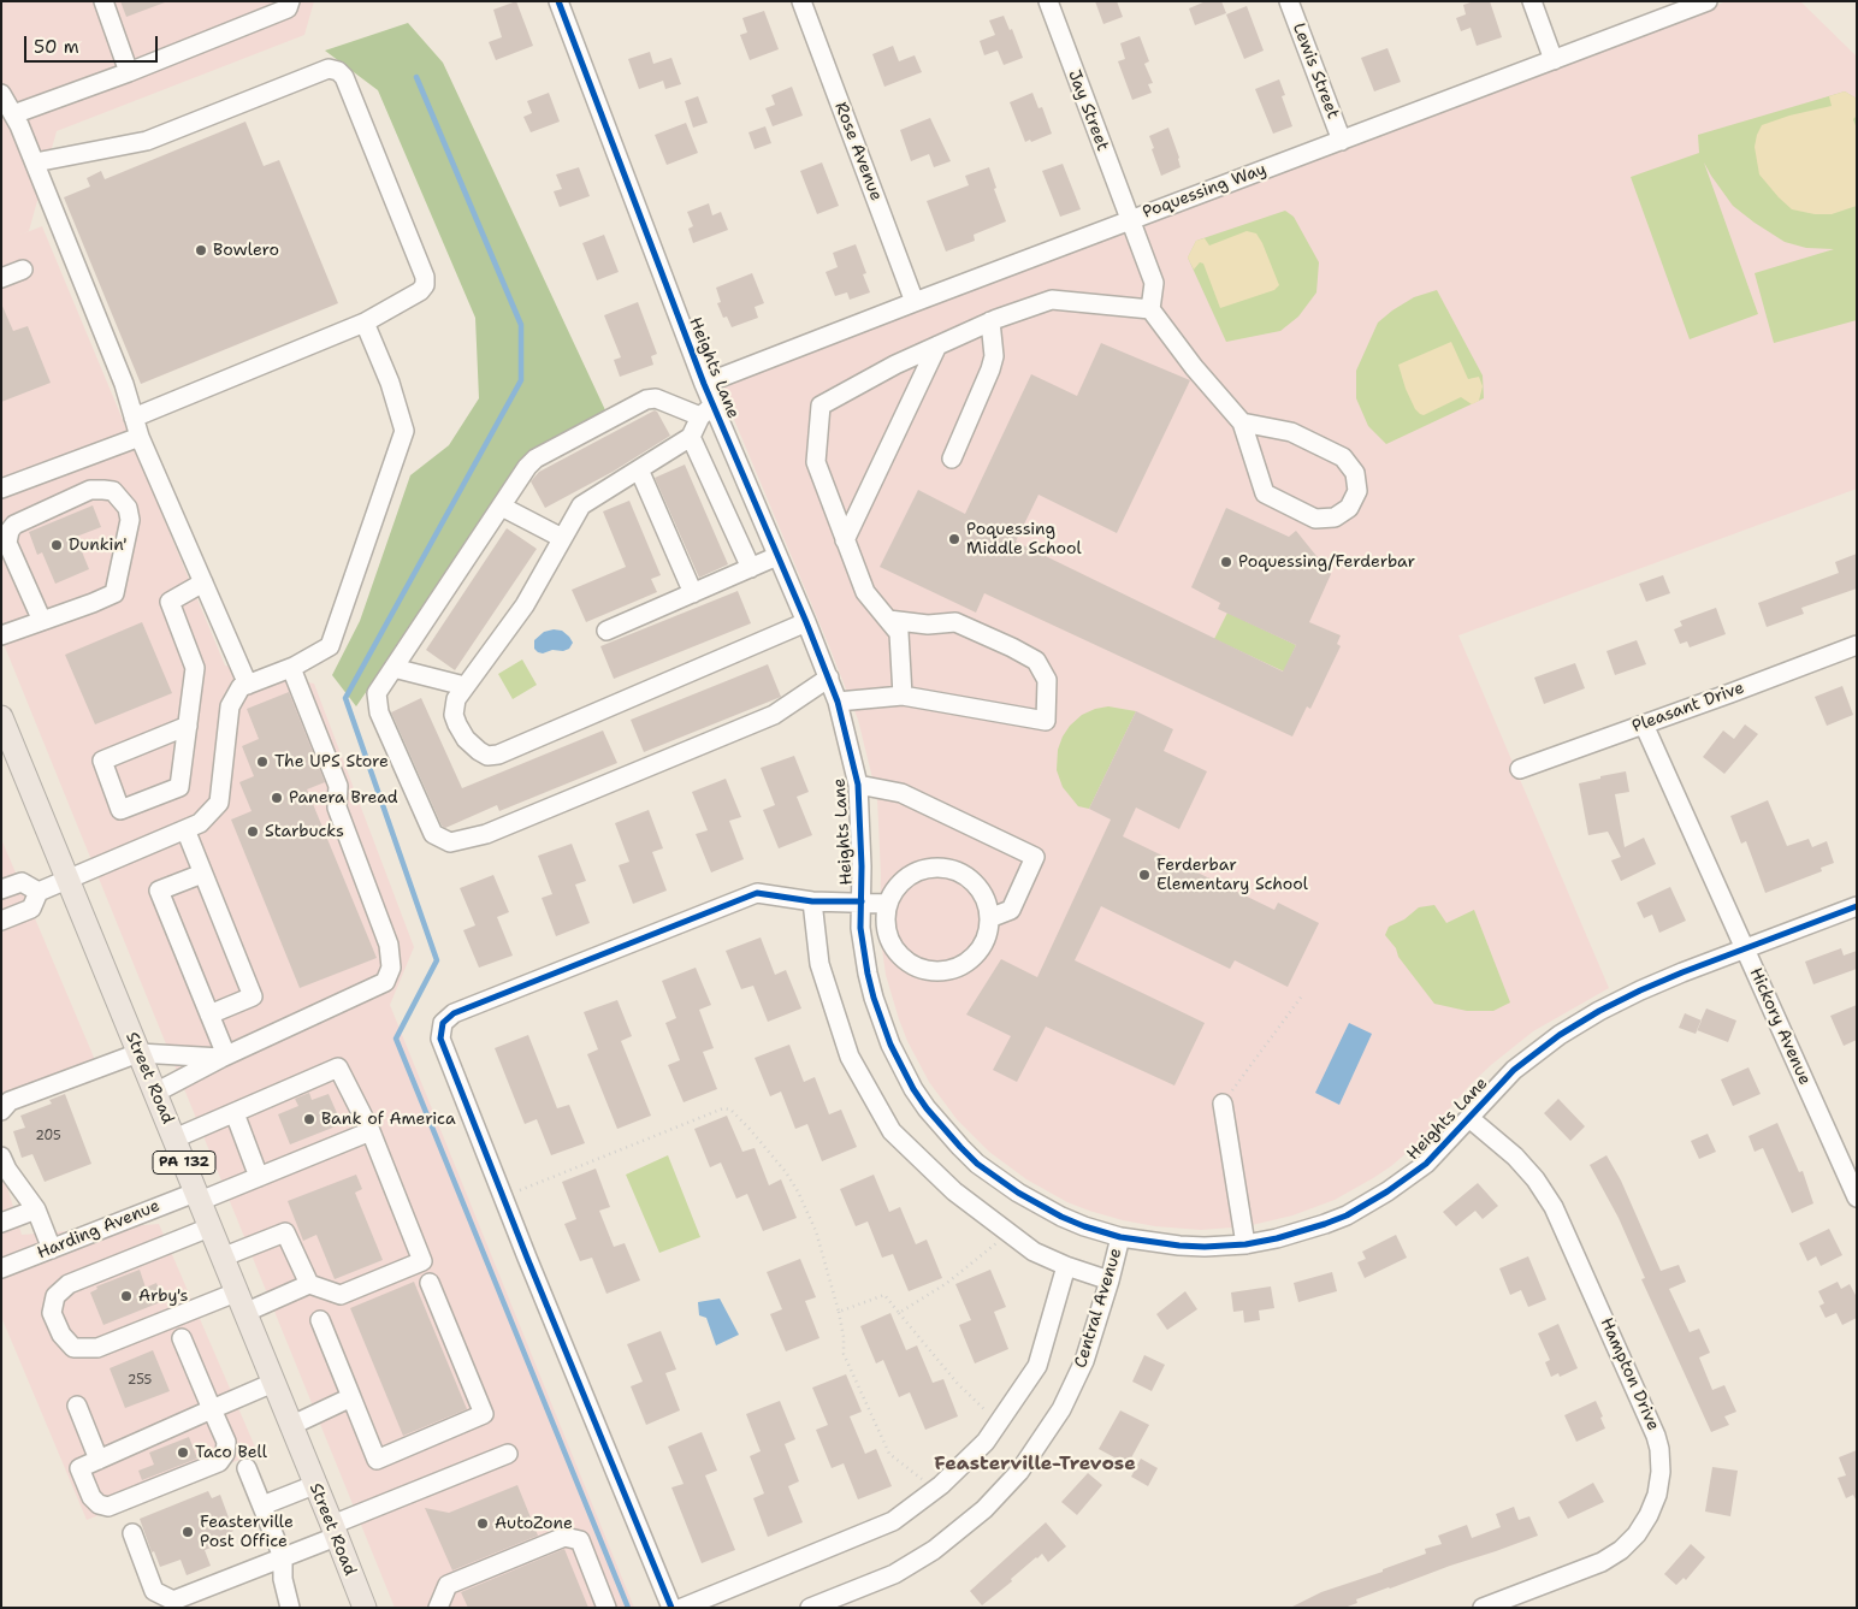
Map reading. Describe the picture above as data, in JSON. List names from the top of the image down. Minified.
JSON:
{"streets":{"main road":["Street Road","PA 132"],"street":["Lewis Street","Jay Street","Rose Avenue","Poquessing Way","Heights Lane","Pleasant Drive","Hickory Avenue","Harding Avenue","Central Avenue","Hampton Drive"]},"crossings":[["Lewis Street","Poquessing Way"],["Jay Street","Poquessing Way"],["Rose Avenue","Poquessing Way"],["Poquessing Way","Heights Lane"],["Heights Lane","Hickory Avenue"],["Heights Lane","Central Avenue"],["Heights Lane","Hampton Drive"],["Pleasant Drive","Hickory Avenue"],["Street Road","Harding Avenue"]],"districts":["Feasterville-Trevose"],"places":["Bowlero","Poquessing Middle School","Dunkin'","Poquessing/Ferderbar","The UPS Store","Panera Bread","Starbucks","Ferderbar Elementary School","Bank of America","Arby's","Taco Bell","AutoZone","Feasterville Post Office"],"house_numbers":["205","255"],"scale_bar":"50 m"}
